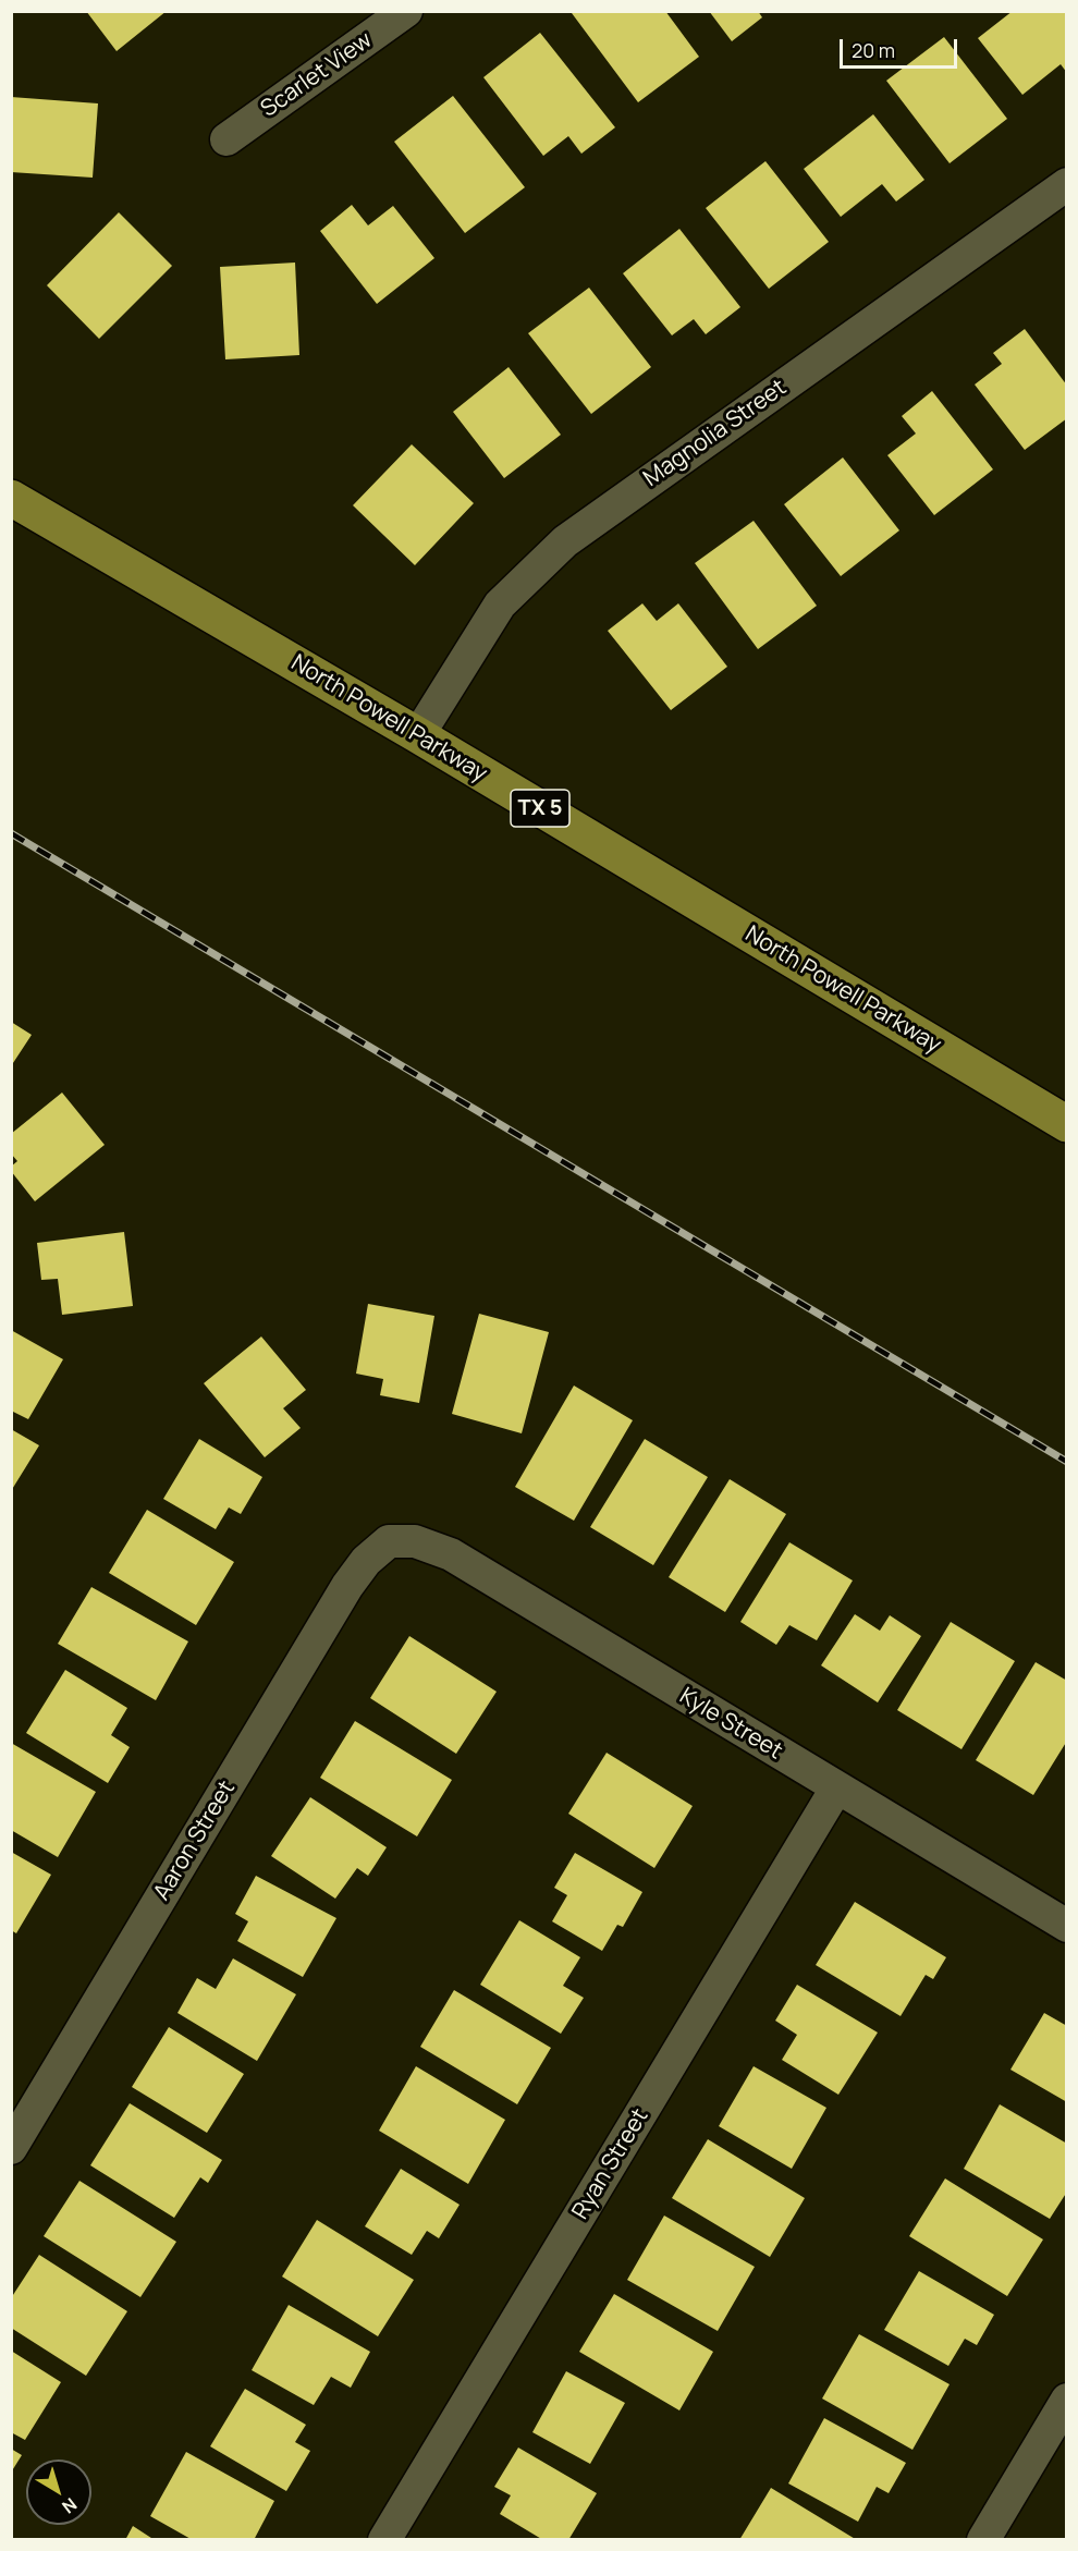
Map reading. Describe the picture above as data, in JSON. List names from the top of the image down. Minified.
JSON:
{"streets":{"main road":["North Powell Parkway","TX 5"],"street":["Scarlet View","Magnolia Street","Kyle Street","Aaron Street","Ryan Street"]},"crossings":[["Magnolia Street","North Powell Parkway"],["Kyle Street","Aaron Street"],["Kyle Street","Ryan Street"]],"scale_bar":"20 m","north":"bottom right"}
